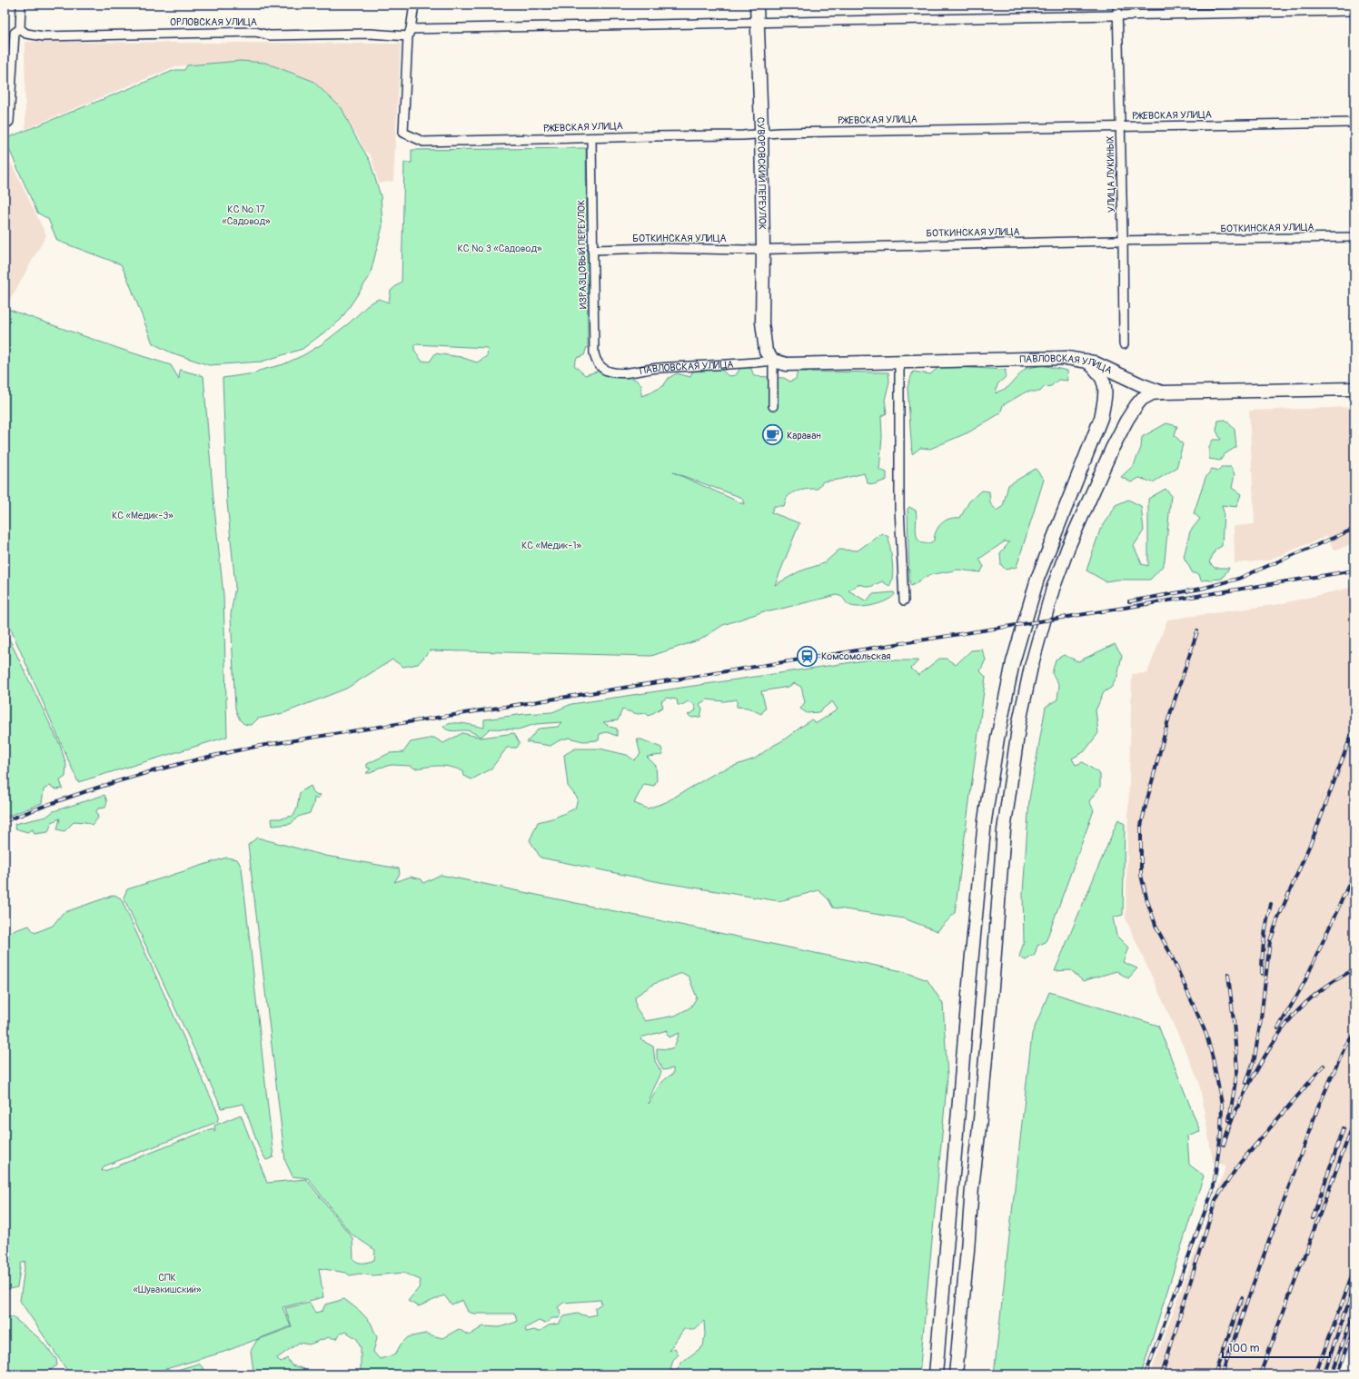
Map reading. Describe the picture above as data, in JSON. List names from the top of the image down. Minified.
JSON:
{"streets":{"main road":["СУВОРОВСКИЙ ПЕРЕУЛОК","ПАВЛОВСКАЯ УЛИЦА"],"street":["ОРЛОВСКАЯ УЛИЦА","РЖЕВСКАЯ УЛИЦА","УЛИЦА ЛУКИНЫХ","БОТКИНСКАЯ УЛИЦА","ИЗРАЗЦОВЫЙ ПЕРЕУЛОК"]},"crossings":[["ОРЛОВСКАЯ УЛИЦА","РЖЕВСКАЯ УЛИЦА"],["ОРЛОВСКАЯ УЛИЦА","СУВОРОВСКИЙ ПЕРЕУЛОК"],["ОРЛОВСКАЯ УЛИЦА","УЛИЦА ЛУКИНЫХ"],["РЖЕВСКАЯ УЛИЦА","СУВОРОВСКИЙ ПЕРЕУЛОК"],["РЖЕВСКАЯ УЛИЦА","УЛИЦА ЛУКИНЫХ"],["РЖЕВСКАЯ УЛИЦА","ИЗРАЗЦОВЫЙ ПЕРЕУЛОК"],["СУВОРОВСКИЙ ПЕРЕУЛОК","БОТКИНСКАЯ УЛИЦА"],["СУВОРОВСКИЙ ПЕРЕУЛОК","ПАВЛОВСКАЯ УЛИЦА"],["УЛИЦА ЛУКИНЫХ","БОТКИНСКАЯ УЛИЦА"],["БОТКИНСКАЯ УЛИЦА","ИЗРАЗЦОВЫЙ ПЕРЕУЛОК"],["ИЗРАЗЦОВЫЙ ПЕРЕУЛОК","ПАВЛОВСКАЯ УЛИЦА"]],"parks":["КС № 17 «Садовод»","КС № 3 «Садовод»","КС «Медик-3»","КС «Медик-1»","СПК «Шувакишский»"],"places":{"cafe":["Караван"],"station":["Комсомольская"]},"scale_bar":"100 m"}
